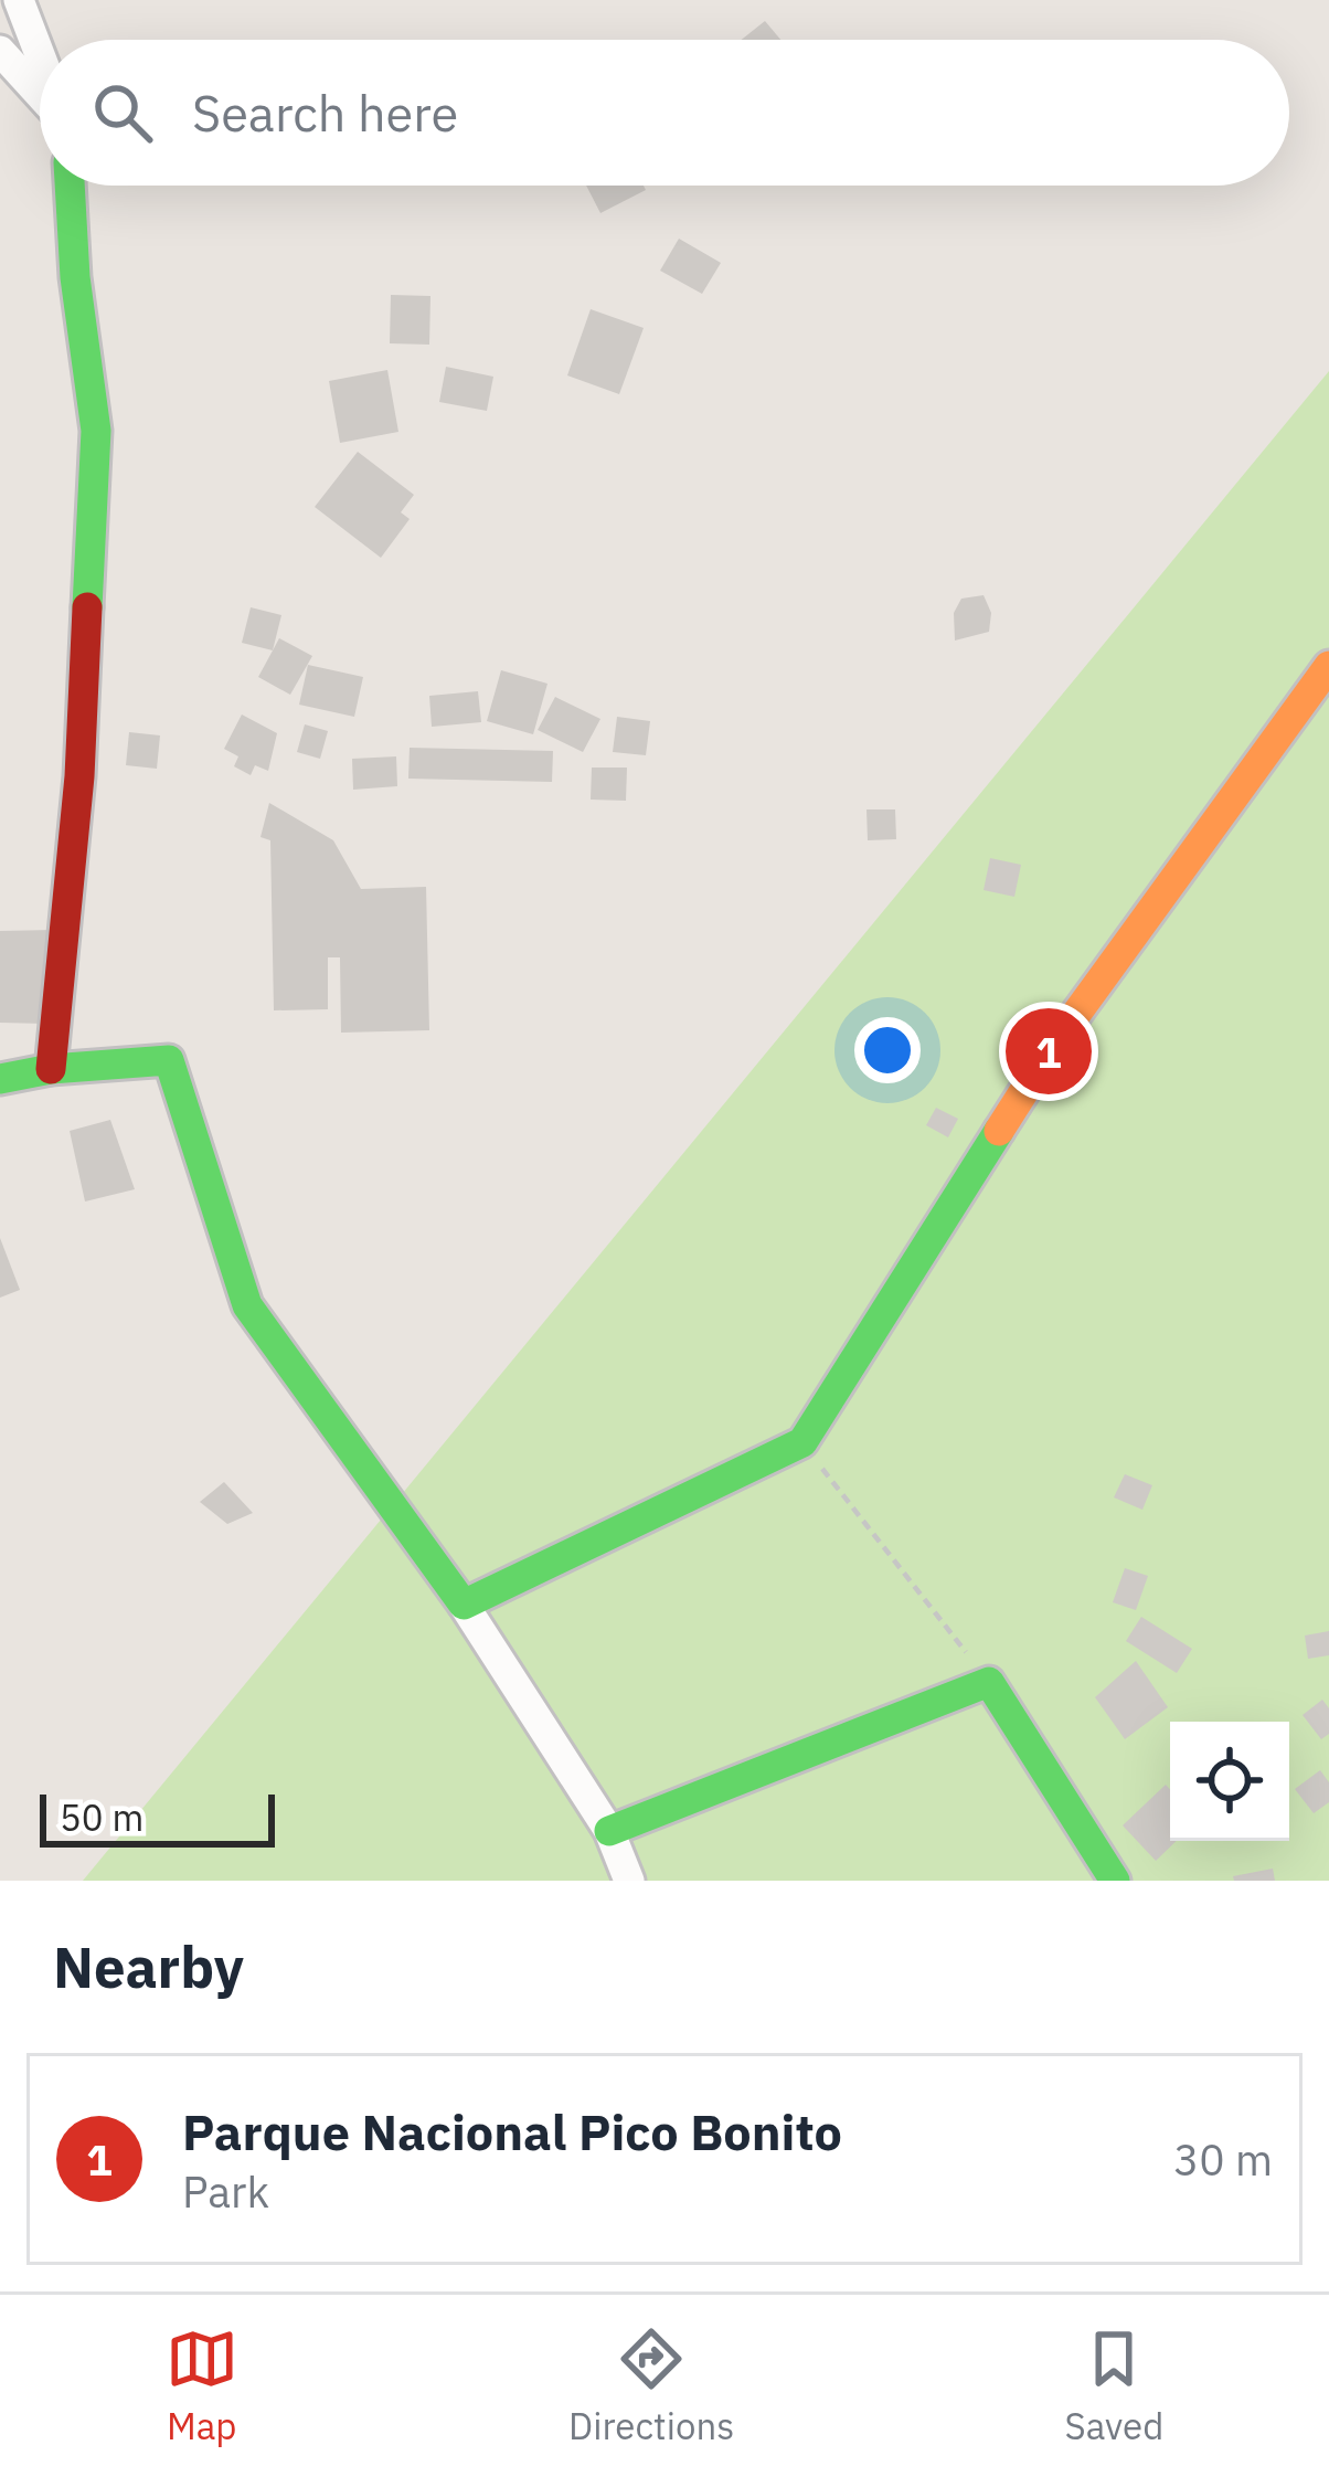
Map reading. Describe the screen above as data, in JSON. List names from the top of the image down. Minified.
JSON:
{"scale_bar":"50 m","page":{"search":"Search here","pins":"1","scale":"50 m","heading":"Nearby","list":[{"mark":"1","name":"Parque Nacional Pico Bonito","note":"Park","value":"30 m"}],"nav":["Map","Directions","Saved"]}}
